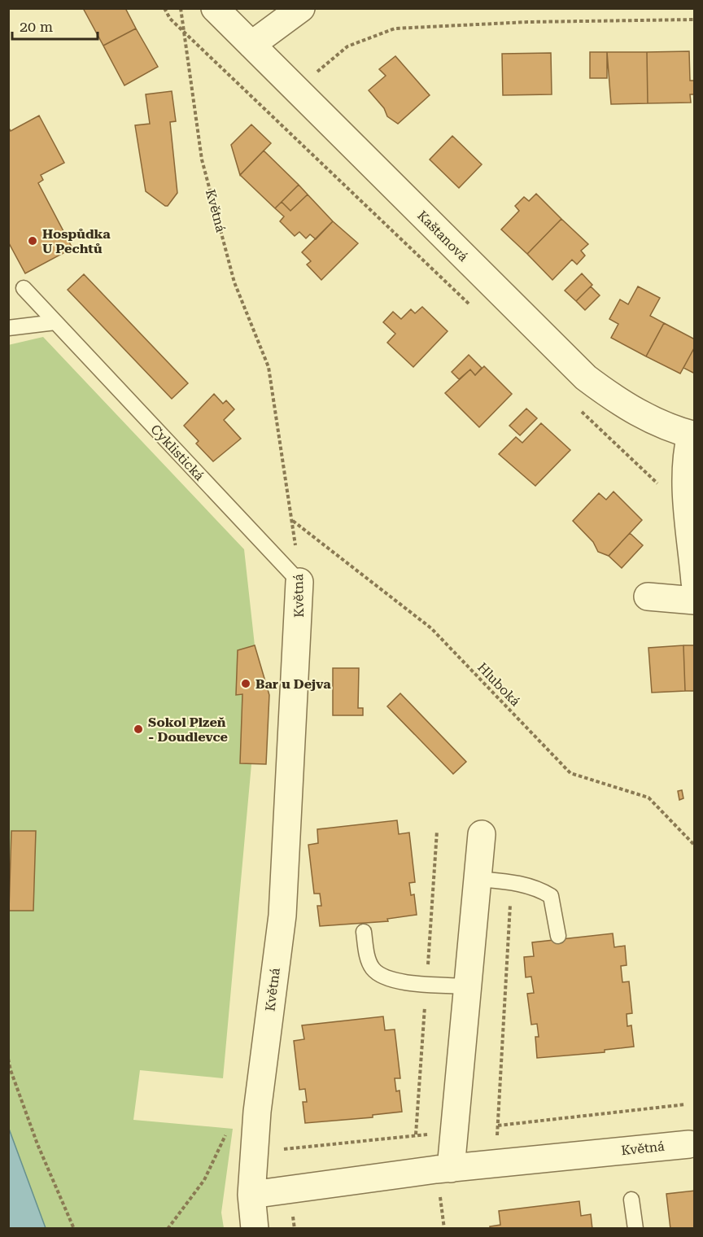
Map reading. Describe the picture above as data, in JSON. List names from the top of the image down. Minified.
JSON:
{"streets":{"street":["Květná","Kaštanová"],"lane":["Cyklistická"],"path":["Hluboká"]},"crossings":[["Květná","Cyklistická"],["Květná","Hluboká"]],"places":["Hospůdka U Pechtů","Bar u Dejva","Sokol Plzeň - Doudlevce"],"scale_bar":"20 m"}
